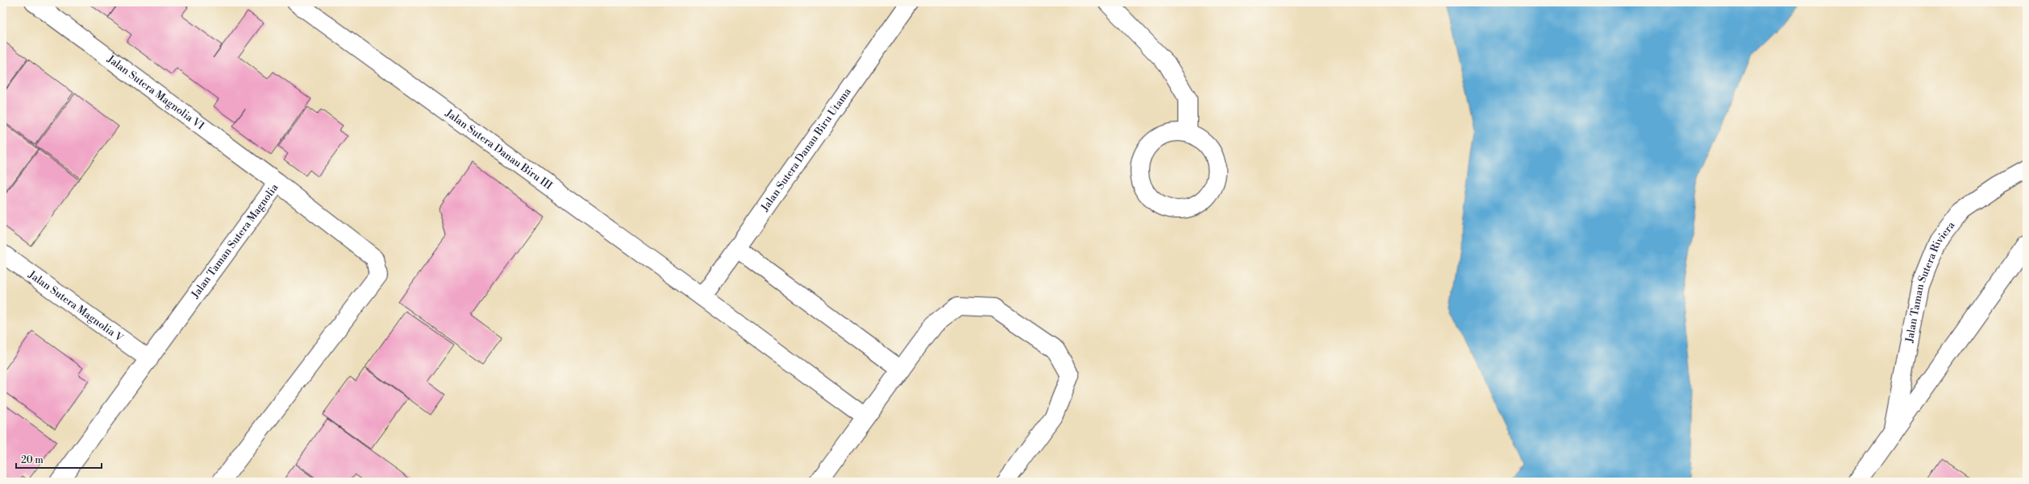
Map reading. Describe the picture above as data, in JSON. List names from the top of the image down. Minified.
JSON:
{"streets":{"street":["Jalan Sutera Magnolia VI","Jalan Sutera Danau Biru III","Jalan Sutera Danau Biru Utama","Jalan Taman Sutera Magnolia","Jalan Taman Sutera Riviera","Jalan Sutera Magnolia V"]},"crossings":[["Jalan Sutera Magnolia VI","Jalan Taman Sutera Magnolia"],["Jalan Sutera Danau Biru III","Jalan Sutera Danau Biru Utama"],["Jalan Taman Sutera Magnolia","Jalan Sutera Magnolia V"]],"scale_bar":"20 m"}
